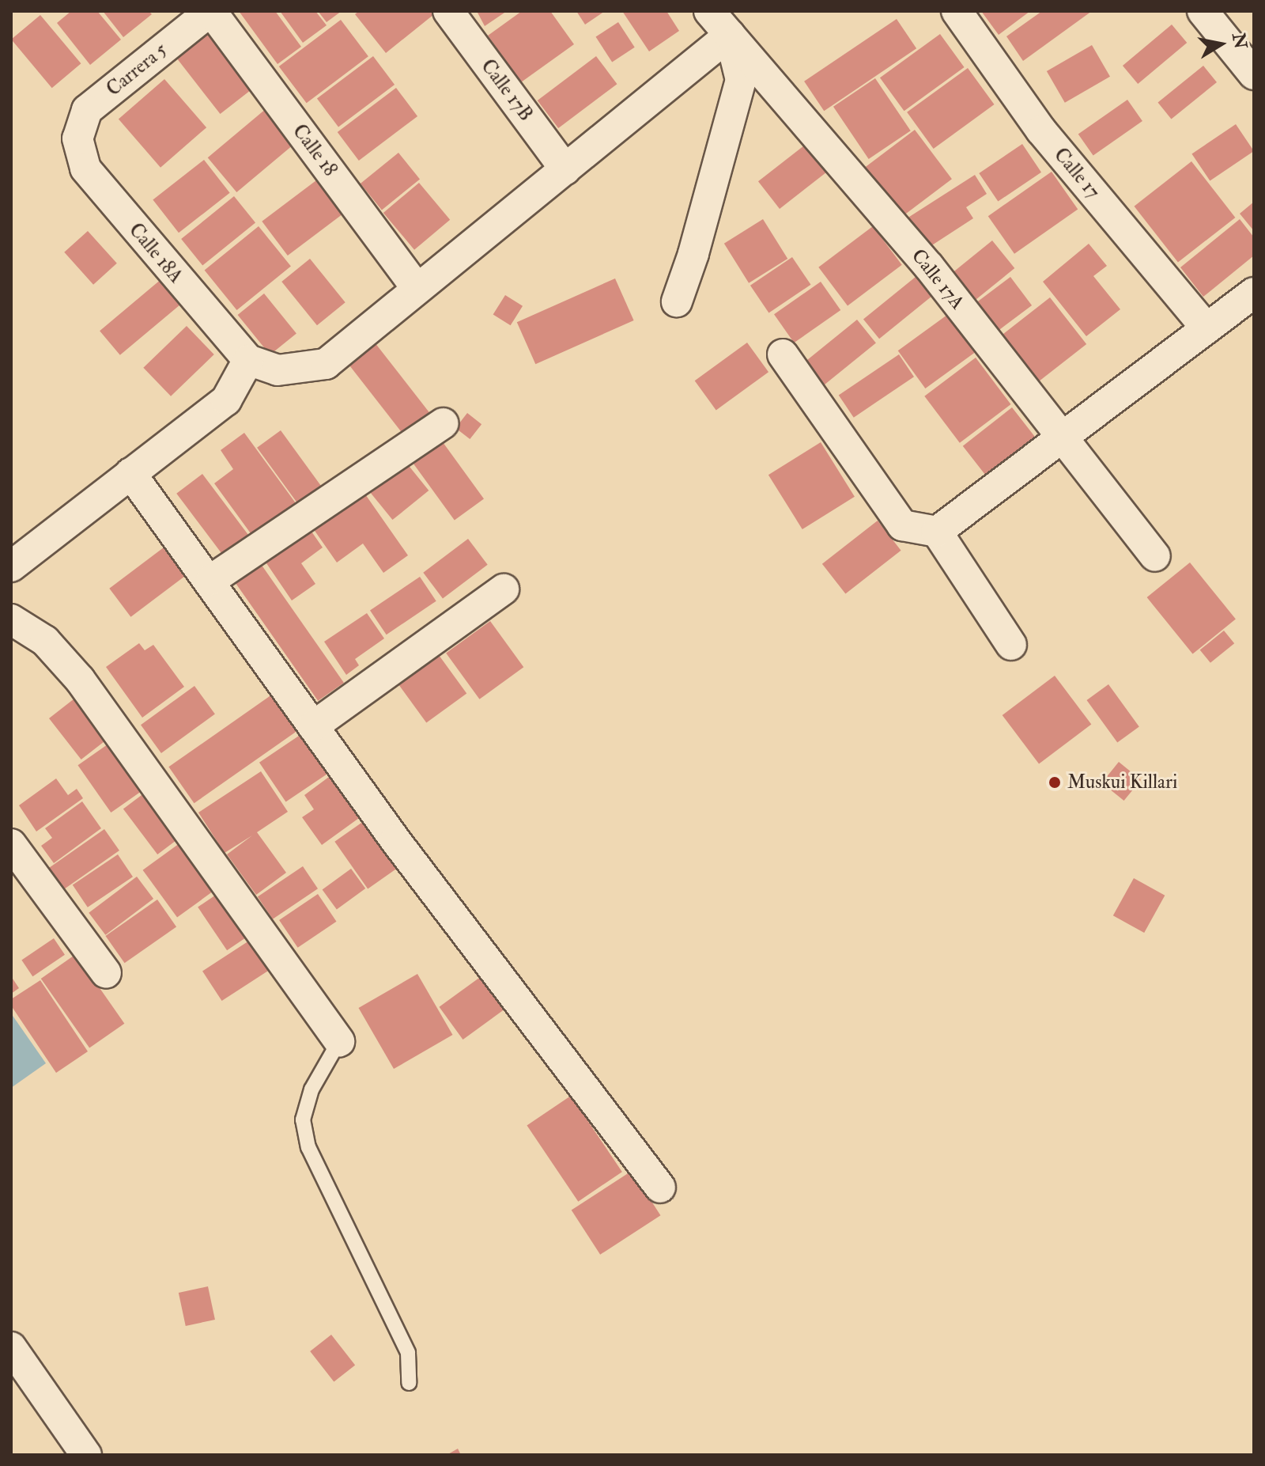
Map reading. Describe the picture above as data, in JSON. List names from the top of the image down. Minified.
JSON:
{"streets":{"street":["Carrera 5","Calle 17B","Calle 18","Calle 17","Calle 18A","Calle 17A"]},"crossings":[["Carrera 5","Calle 18"],["Carrera 5","Calle 18A"]],"places":["Muskui Killari"],"north":"right"}
